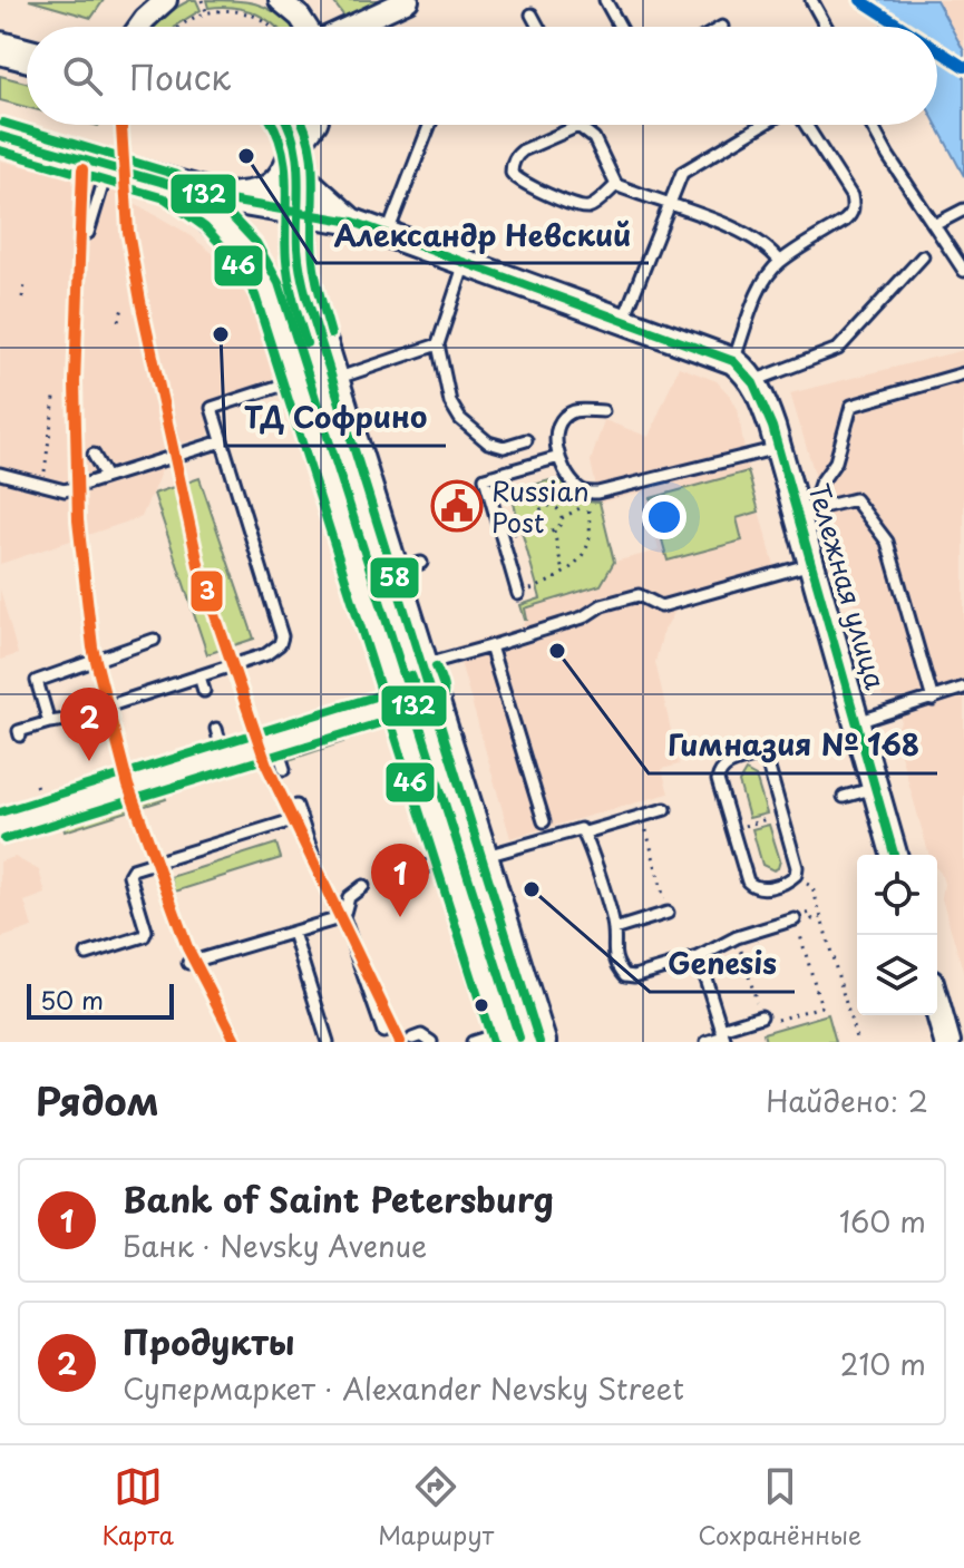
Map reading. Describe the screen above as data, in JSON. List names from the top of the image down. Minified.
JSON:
{"streets":{"street":["Тележная улица"]},"places":{"other":["Александр Невский","ТД Софрино","Гимназия № 168","Genesis"],"public building":["Russian Post"]},"lines":["transit line 132","transit line 3","transit line 58","transit line 46"],"scale_bar":"50 m","page":{"search":"Поиск","pins":["2","1"],"scale":"50 m","heading":["Рядом","Найдено: 2"],"list":[{"mark":"1","name":"Bank of Saint Petersburg","note":"Банк · Nevsky Avenue","value":"160 m"},{"mark":"2","name":"Продукты","note":"Супермаркет · Alexander Nevsky Street","value":"210 m"}],"nav":["Карта","Маршрут","Сохранённые"]}}
